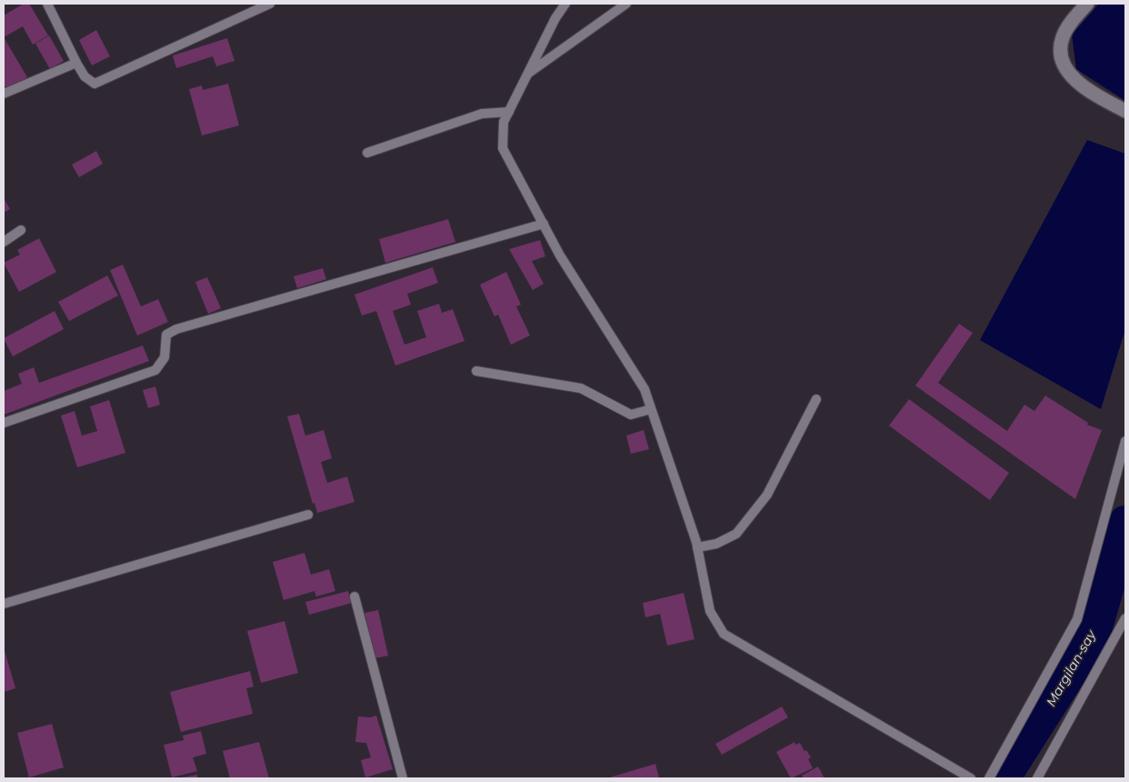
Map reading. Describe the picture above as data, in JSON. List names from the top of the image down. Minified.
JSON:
{"water":["Margilan-say"]}
